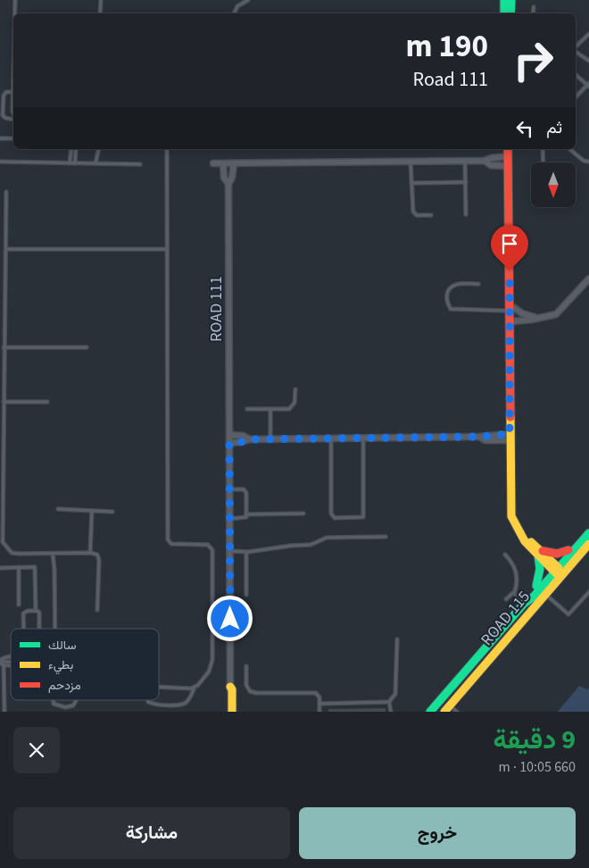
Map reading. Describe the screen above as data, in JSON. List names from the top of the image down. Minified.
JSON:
{"streets":{"street":["ROAD 111","ROAD 115"]},"legend":["سالك","بطيء","مزدحم"],"north":"bottom","page":{"turn":["190 m","Road 111"],"then":"ثم","heading":["9 دقيقة","660 m · 10:05"],"buttons":["خروج","مشاركة"]}}
